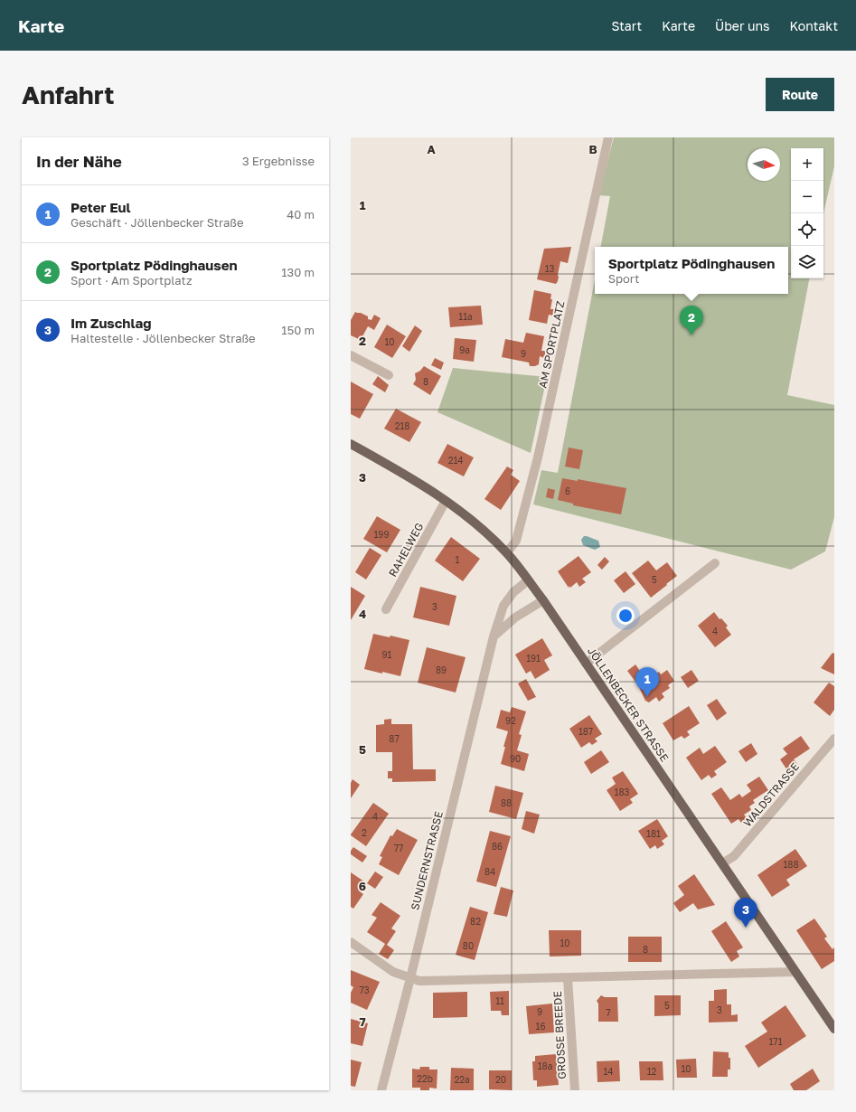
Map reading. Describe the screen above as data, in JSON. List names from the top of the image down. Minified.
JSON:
{"streets":{"main road":["JÖLLENBECKER STRASSE"],"street":["AM SPORTPLATZ","RAHELWEG","WALDSTRASSE","SUNDERNSTRASSE","GROSSE BREEDE"]},"crossings":[["AM SPORTPLATZ","JÖLLENBECKER STRASSE"],["RAHELWEG","JÖLLENBECKER STRASSE"],["JÖLLENBECKER STRASSE","WALDSTRASSE"],["JÖLLENBECKER STRASSE","SUNDERNSTRASSE"]],"house_numbers":["13","11a","10","9a","9","8","218","214","6","199","1","5","3","4","91","191","89","92","187","87","90","183","88","4","2","181","86","77","188","84","82","10","80","8","73","11","5","3","9","7","16","171","18a","10","14","12","22b","22a","20"],"north":"right","page":{"header":"Karte","nav":["Start","Karte","Über uns","Kontakt"],"buttons":"Route","title":"Anfahrt","heading":["In der Nähe","3 Ergebnisse"],"map_buttons":["+","−"],"list":[{"mark":"1","name":"Peter Eul","note":"Geschäft · Jöllenbecker Straße","value":"40 m"},{"mark":"2","name":"Sportplatz Pödinghausen","note":"Sport · Am Sportplatz","value":"130 m"},{"mark":"3","name":"Im Zuschlag","note":"Haltestelle · Jöllenbecker Straße","value":"150 m"}],"popup":["Sportplatz Pödinghausen","Sport"],"pins":["2","1","3"]},"grid":{"columns":["A","B"],"rows":["1","2","3","4","5","6","7"]}}
